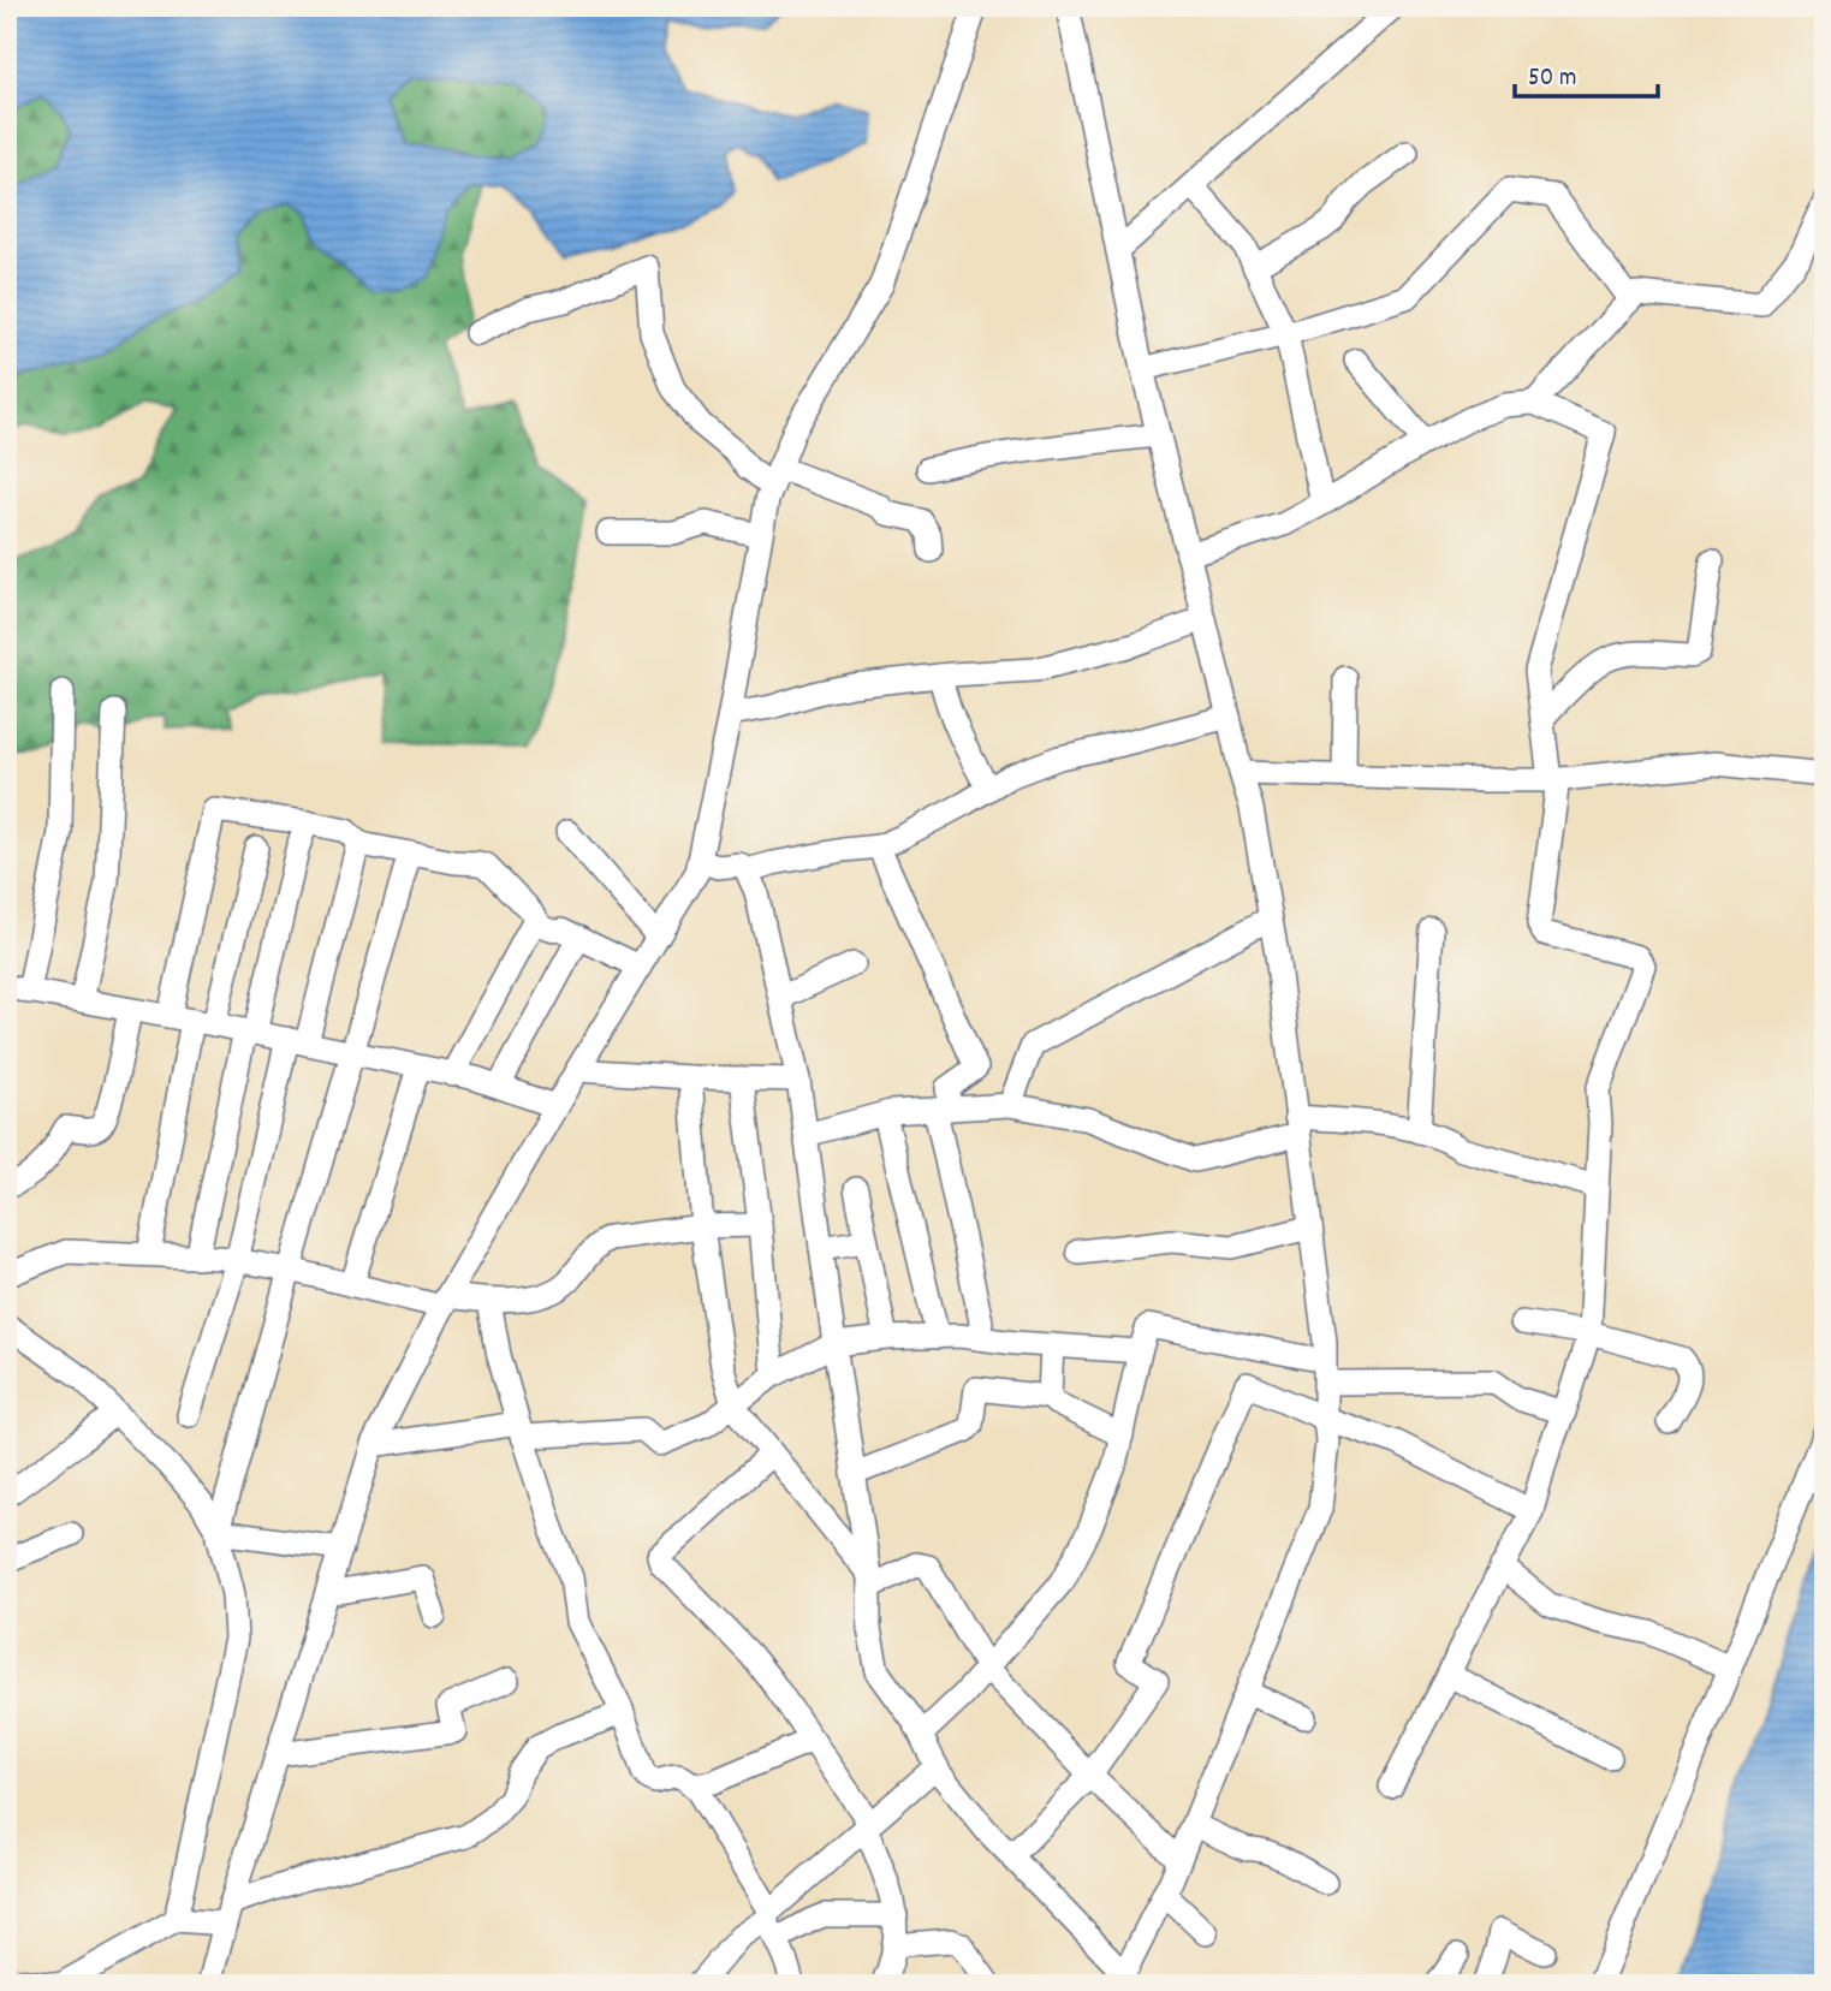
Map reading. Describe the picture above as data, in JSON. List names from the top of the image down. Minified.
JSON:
{"scale_bar":"50 m"}
